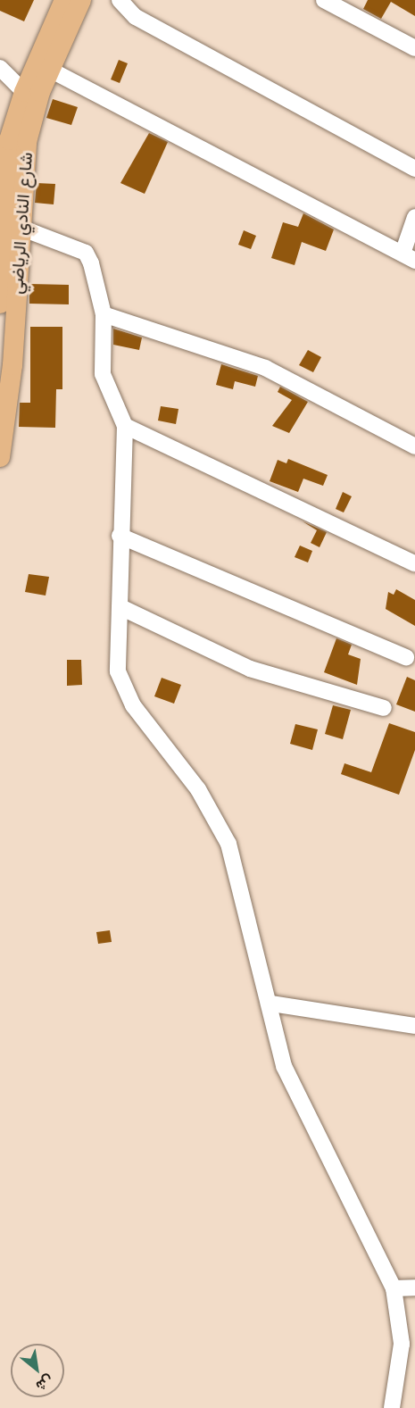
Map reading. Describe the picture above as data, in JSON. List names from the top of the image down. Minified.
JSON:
{"streets":{"main road":["شارع النادي الرياضي"]},"north":"bottom right"}
